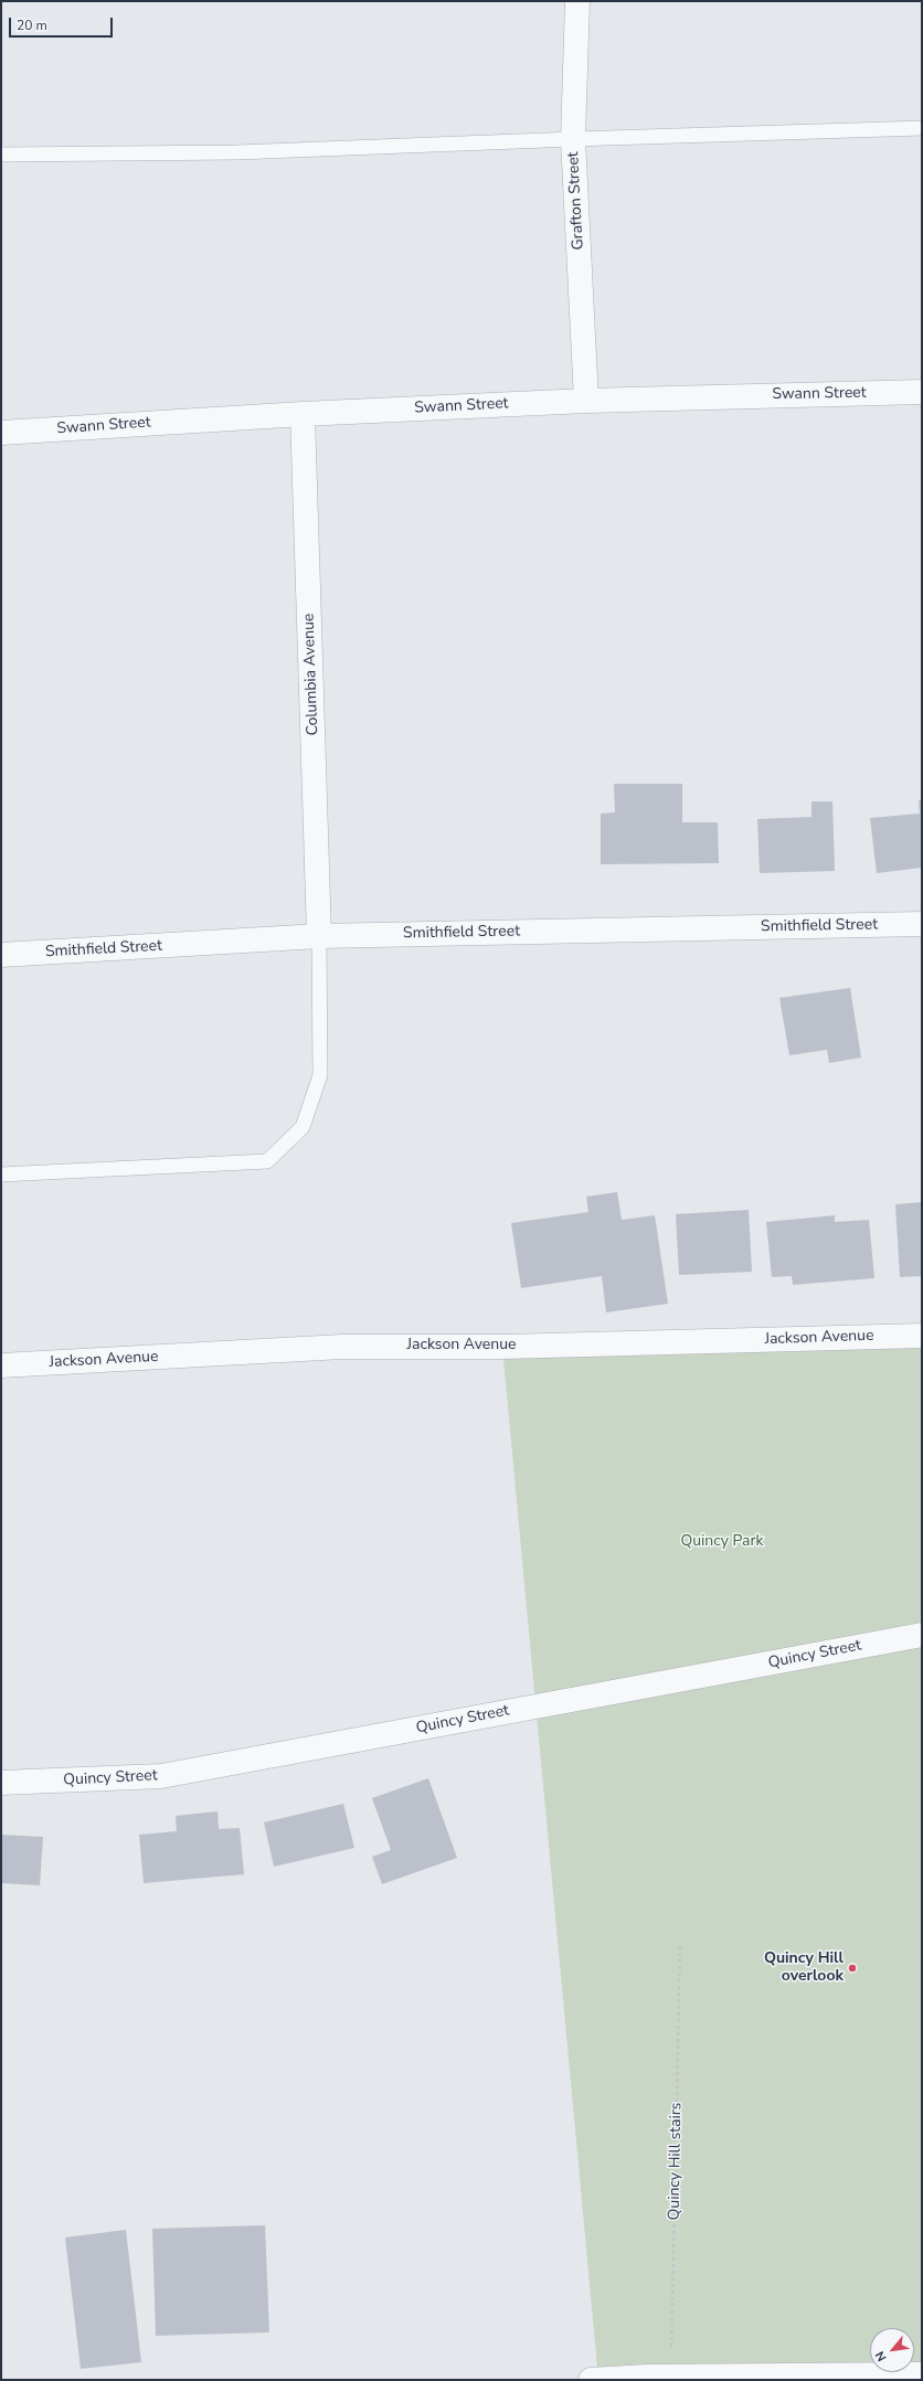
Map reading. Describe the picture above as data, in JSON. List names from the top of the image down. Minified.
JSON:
{"streets":{"street":["Grafton Street","Swann Street","Columbia Avenue","Smithfield Street","Jackson Avenue","Quincy Street"],"path":["Quincy Hill stairs"]},"crossings":[["Grafton Street","Swann Street"],["Swann Street","Columbia Avenue"],["Columbia Avenue","Smithfield Street"]],"parks":["Quincy Park"],"places":["Quincy Hill overlook"],"scale_bar":"20 m","north":"bottom left"}
